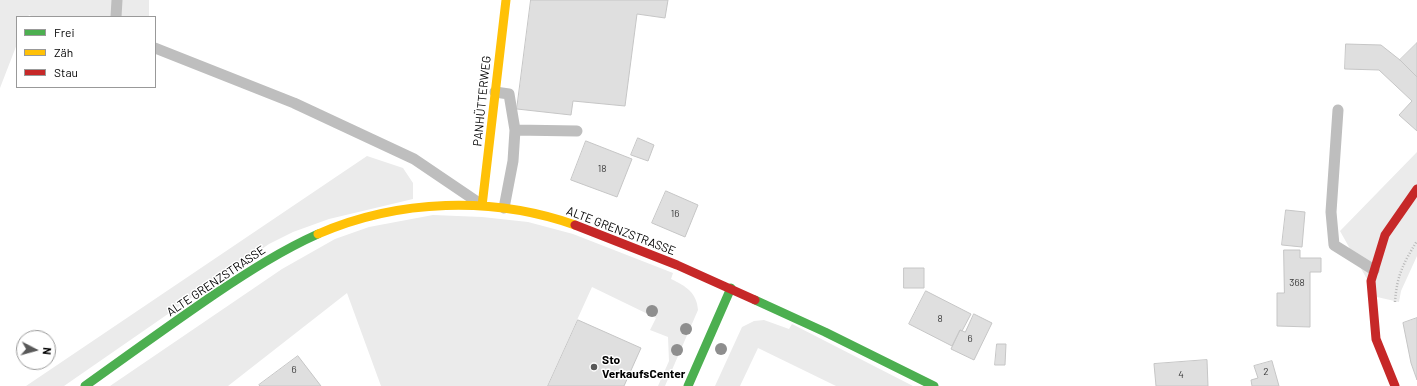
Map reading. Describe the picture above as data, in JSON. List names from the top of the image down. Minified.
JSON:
{"streets":{"street":["PANHÜTTERWEG","ALTE GRENZSTRASSE"]},"crossings":[["PANHÜTTERWEG","ALTE GRENZSTRASSE"]],"places":["Sto VerkaufsCenter"],"house_numbers":["18","16","368","8","6","6","2","4"],"legend":["Frei","Zäh","Stau"],"north":"right"}
